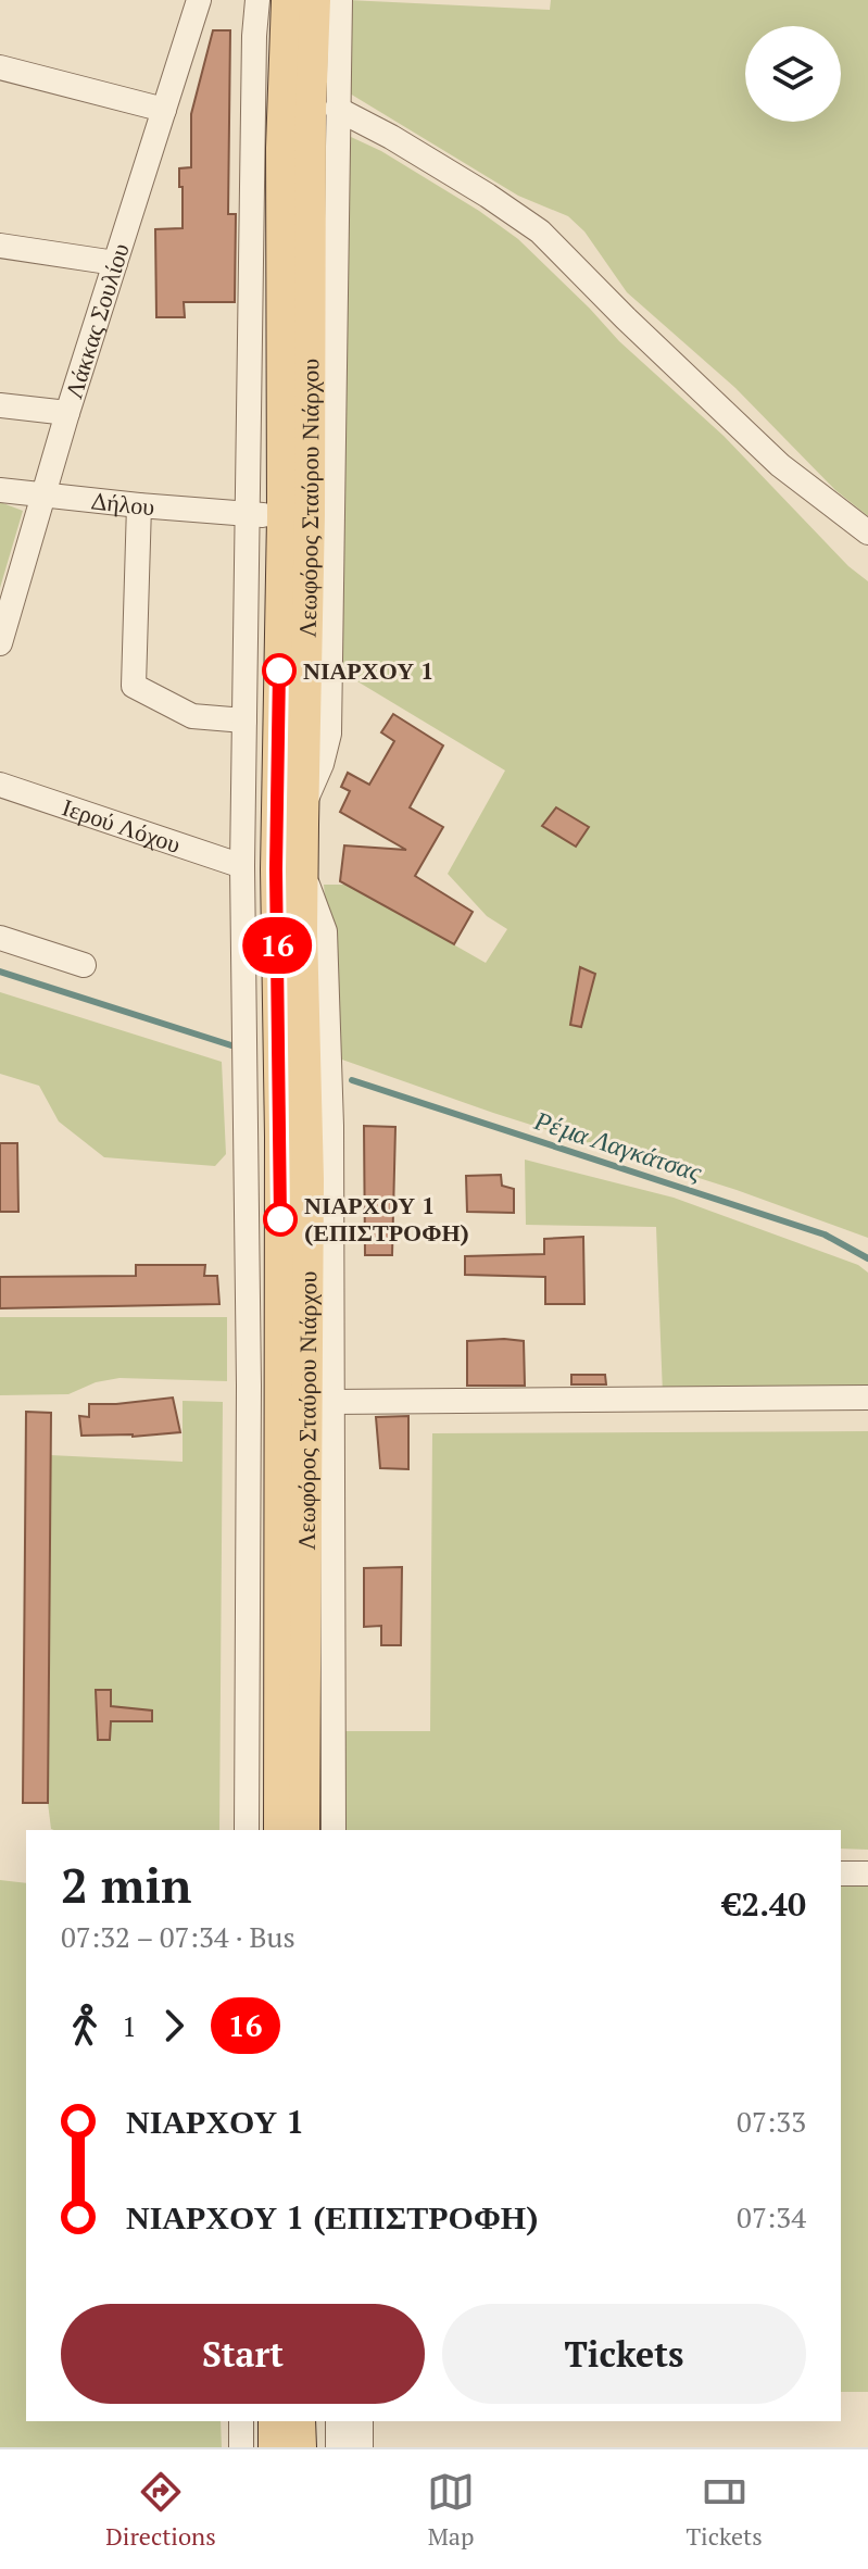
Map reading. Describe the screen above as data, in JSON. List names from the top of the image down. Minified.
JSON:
{"streets":{"main road":["Λεωφόρος Σταύρου Νιάρχου"],"street":["Λάκκας Σουλίου","Δήλου","Ιερού Λόχου"]},"crossings":[["Λάκκας Σουλίου","Δήλου"],["Λεωφόρος Σταύρου Νιάρχου","Δήλου"]],"water":["Ρέμα Λαγκάτσας"],"places":["ΝΙΑΡΧΟΥ 1","ΝΙΑΡΧΟΥ 1 (ΕΠΙΣΤΡΟΦΗ)"],"lines":["bus line 16"],"page":{"on_map":"16","heading":["2 min","07:32 – 07:34 · Bus","€2.40"],"legs":["1","16"],"list":[{"name":"ΝΙΑΡΧΟΥ 1","value":"07:33"},{"name":"ΝΙΑΡΧΟΥ 1 (ΕΠΙΣΤΡΟΦΗ)","value":"07:34"}],"buttons":["Start","Tickets"],"tabs":["Directions","Map","Tickets"]}}
